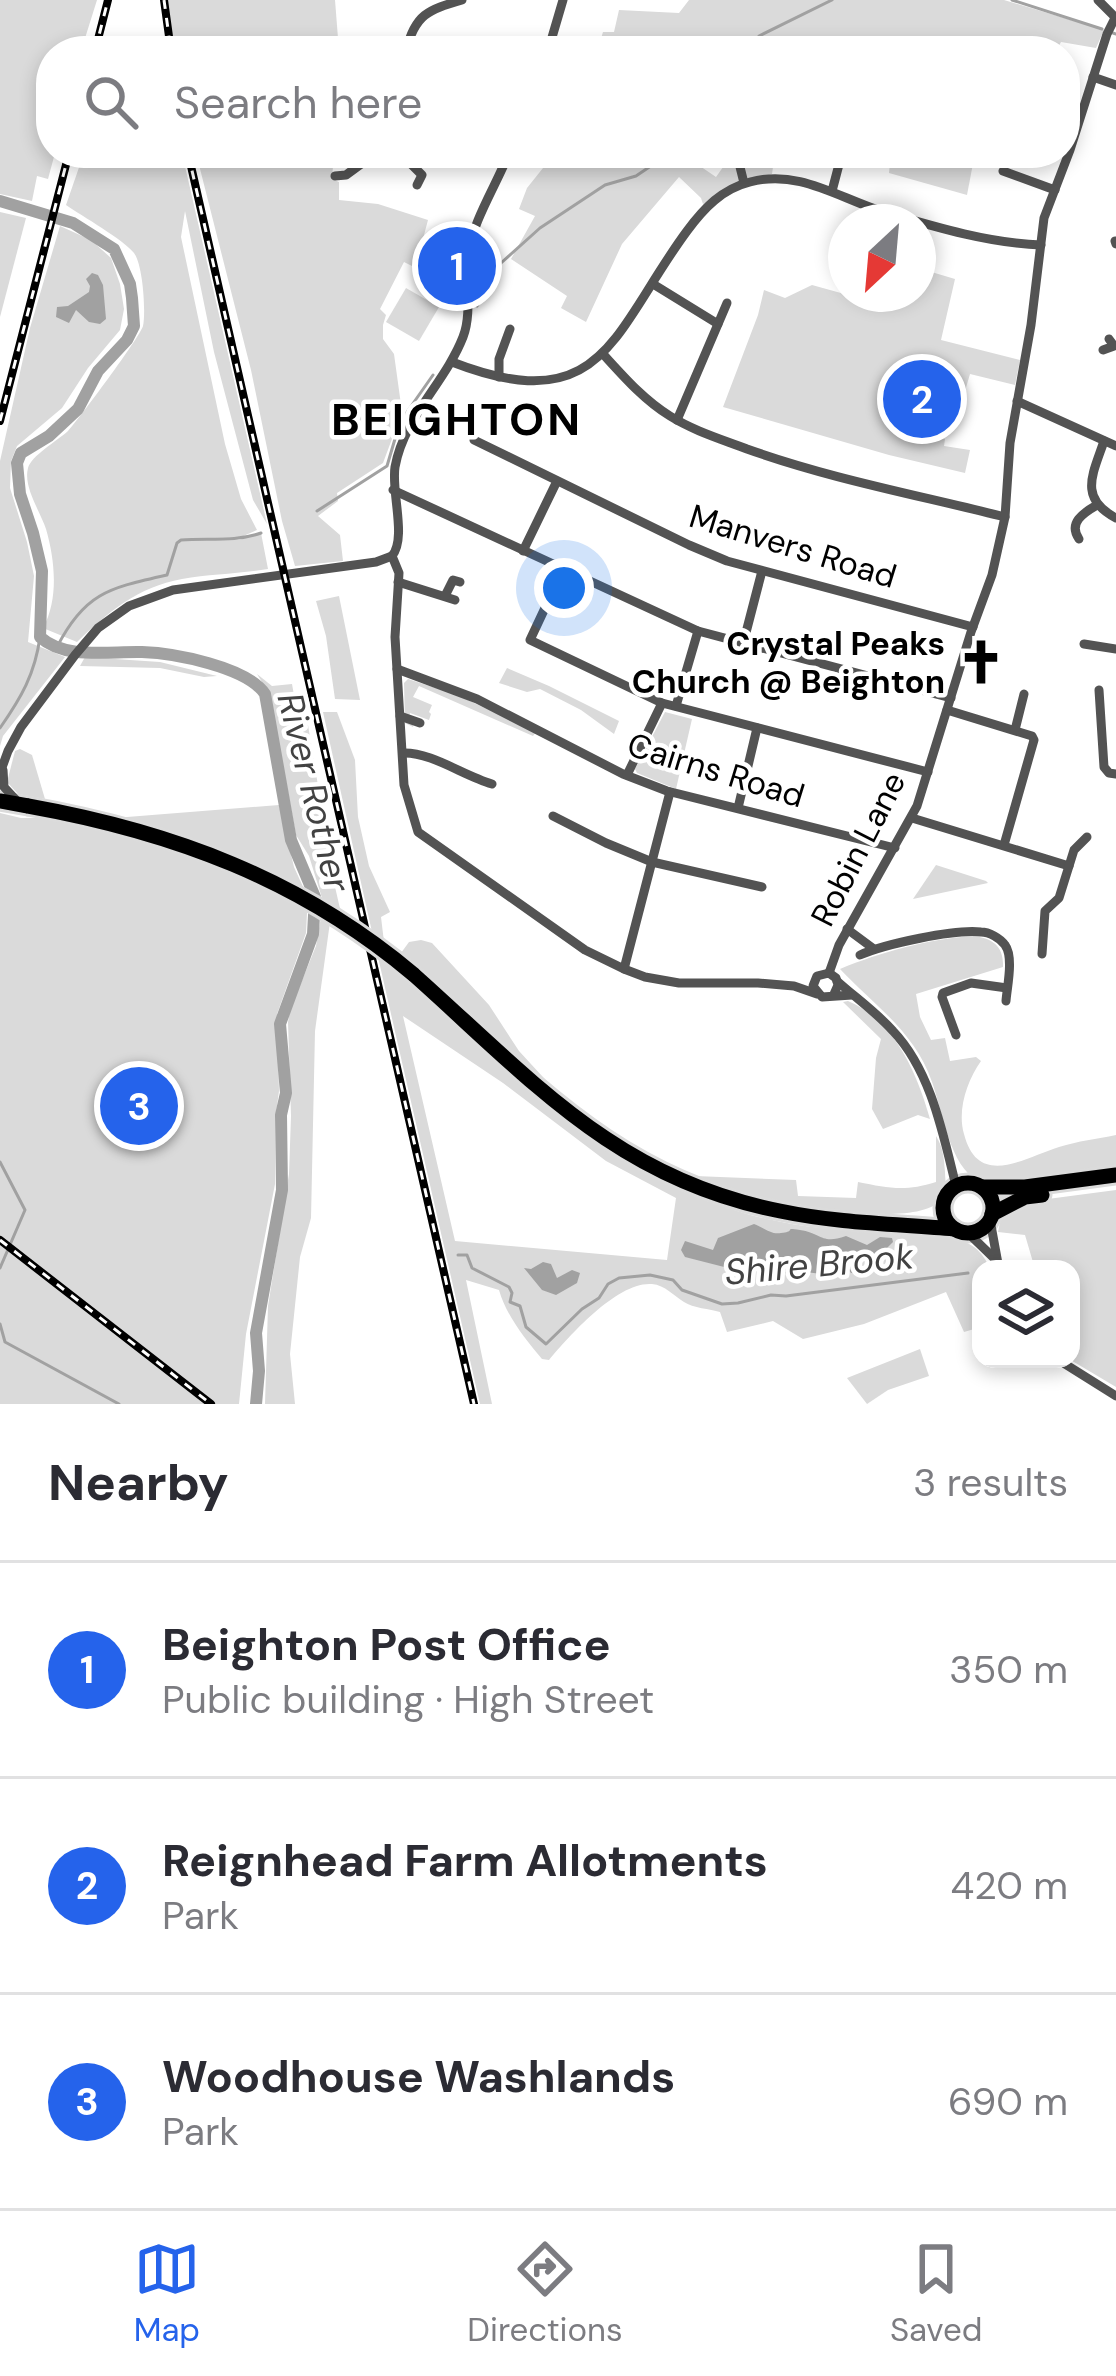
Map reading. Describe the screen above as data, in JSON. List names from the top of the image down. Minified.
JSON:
{"streets":{"street":["Manvers Road","Cairns Road","Robin Lane"]},"crossings":[["Manvers Road","Robin Lane"],["Cairns Road","Robin Lane"]],"districts":["BEIGHTON"],"water":["River Rother","Shire Brook"],"places":{"church":["Crystal Peaks Church @ Beighton"]},"north":"bottom left","page":{"search":"Search here","pins":["1","2","3"],"heading":["Nearby","3 results"],"list":[{"mark":"1","name":"Beighton Post Office","note":"Public building · High Street","value":"350 m"},{"mark":"2","name":"Reignhead Farm Allotments","note":"Park","value":"420 m"},{"mark":"3","name":"Woodhouse Washlands","note":"Park","value":"690 m"}],"nav":["Map","Directions","Saved"]}}
